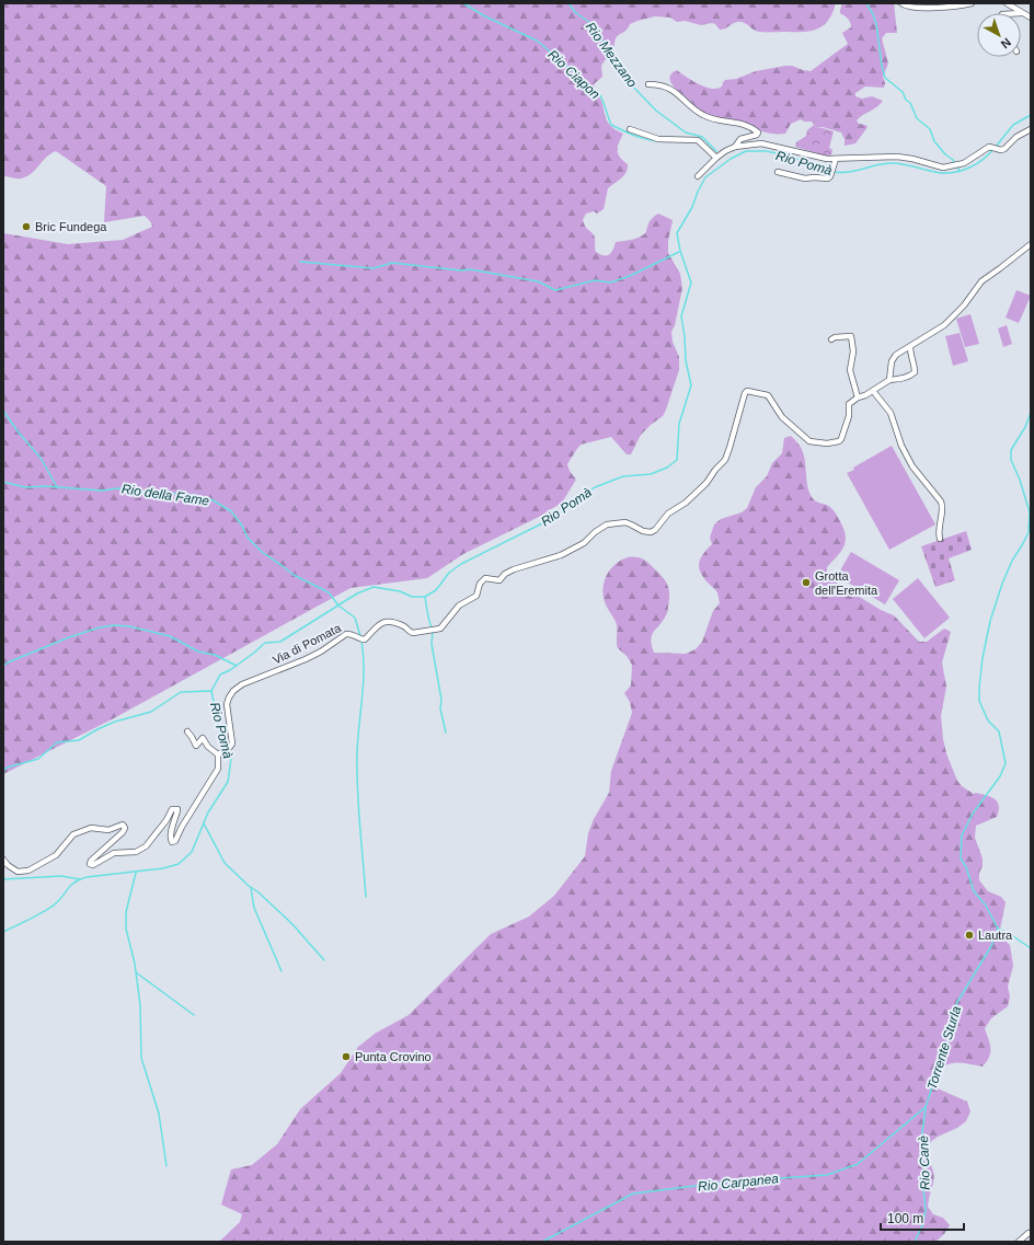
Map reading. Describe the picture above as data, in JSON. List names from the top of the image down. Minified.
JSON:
{"streets":{"street":["Via di Pomata"]},"water":["Rio Mezzano","Rio Ciapon","Rio Pomà","Rio della Fame","Torrente Sturla","Rio Canè","Rio Carpanea"],"places":["Bric Fundega","Grotta dell'Eremita","Lautra","Punta Crovino"],"scale_bar":"100 m","north":"bottom right"}
